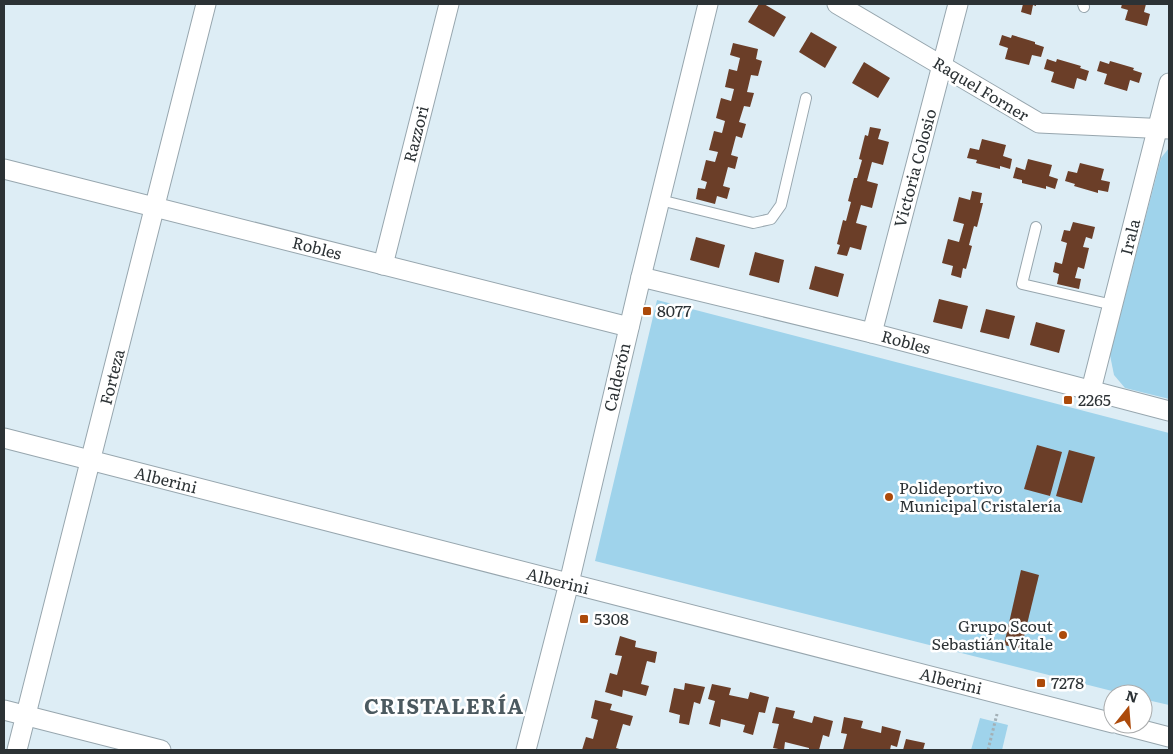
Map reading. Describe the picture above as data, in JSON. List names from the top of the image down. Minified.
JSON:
{"streets":{"street":["Raquel Forner","Razzori","Victoria Colosio","Irala","Robles","Forteza","Calderón","Alberini"]},"crossings":[["Raquel Forner","Victoria Colosio"],["Raquel Forner","Irala"],["Razzori","Robles"],["Victoria Colosio","Robles"],["Irala","Robles"],["Robles","Forteza"],["Robles","Calderón"],["Forteza","Alberini"],["Calderón","Alberini"]],"districts":["CRISTALERÍA"],"places":{"transit":["8077","2265","5308","7278"],"other":["Polideportivo Municipal Cristalería","Grupo Scout Sebastián Vitale"]},"north":"top"}
